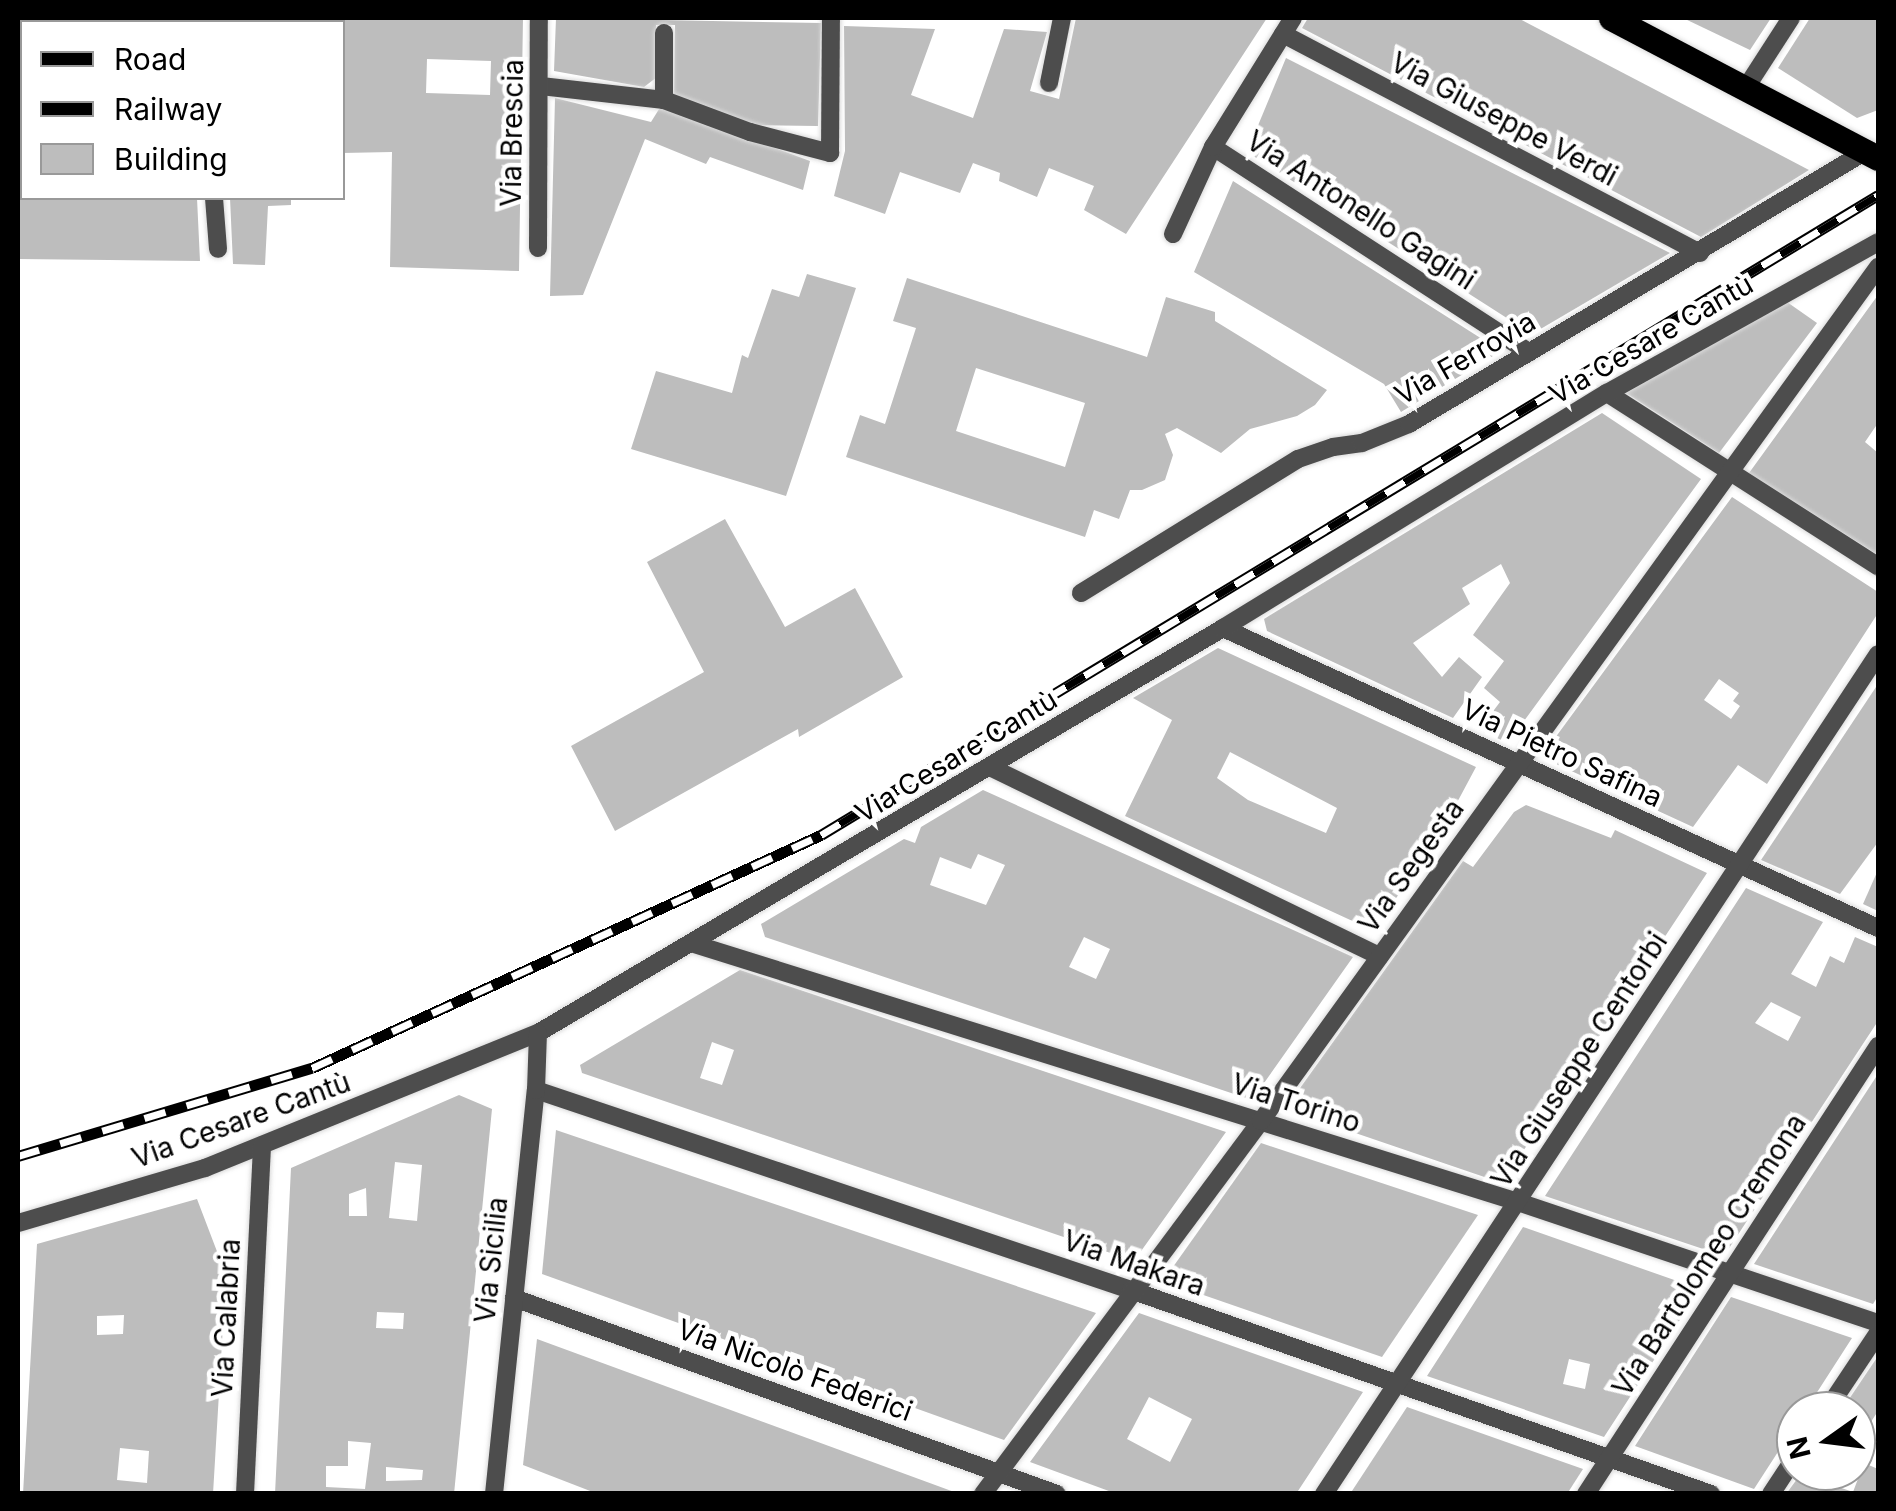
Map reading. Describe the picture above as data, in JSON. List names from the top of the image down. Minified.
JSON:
{"streets":{"street":["Via Giuseppe Verdi","Via Brescia","Via Antonello Gagini","Via Cesare Cantù","Via Ferrovia","Via Pietro Safina","Via Segesta","Via Giuseppe Centorbi","Via Torino","Via Bartolomeo Cremona","Via Sicilia","Via Makara","Via Calabria","Via Nicolò Federici"]},"crossings":[["Via Giuseppe Verdi","Via Ferrovia"],["Via Antonello Gagini","Via Ferrovia"],["Via Cesare Cantù","Via Pietro Safina"],["Via Cesare Cantù","Via Torino"],["Via Cesare Cantù","Via Sicilia"],["Via Cesare Cantù","Via Calabria"],["Via Pietro Safina","Via Segesta"],["Via Pietro Safina","Via Giuseppe Centorbi"],["Via Segesta","Via Torino"],["Via Segesta","Via Makara"],["Via Segesta","Via Nicolò Federici"],["Via Giuseppe Centorbi","Via Torino"],["Via Giuseppe Centorbi","Via Makara"],["Via Torino","Via Bartolomeo Cremona"],["Via Bartolomeo Cremona","Via Makara"],["Via Sicilia","Via Makara"],["Via Sicilia","Via Nicolò Federici"]],"legend":["Road","Railway","Building"],"north":"left"}
